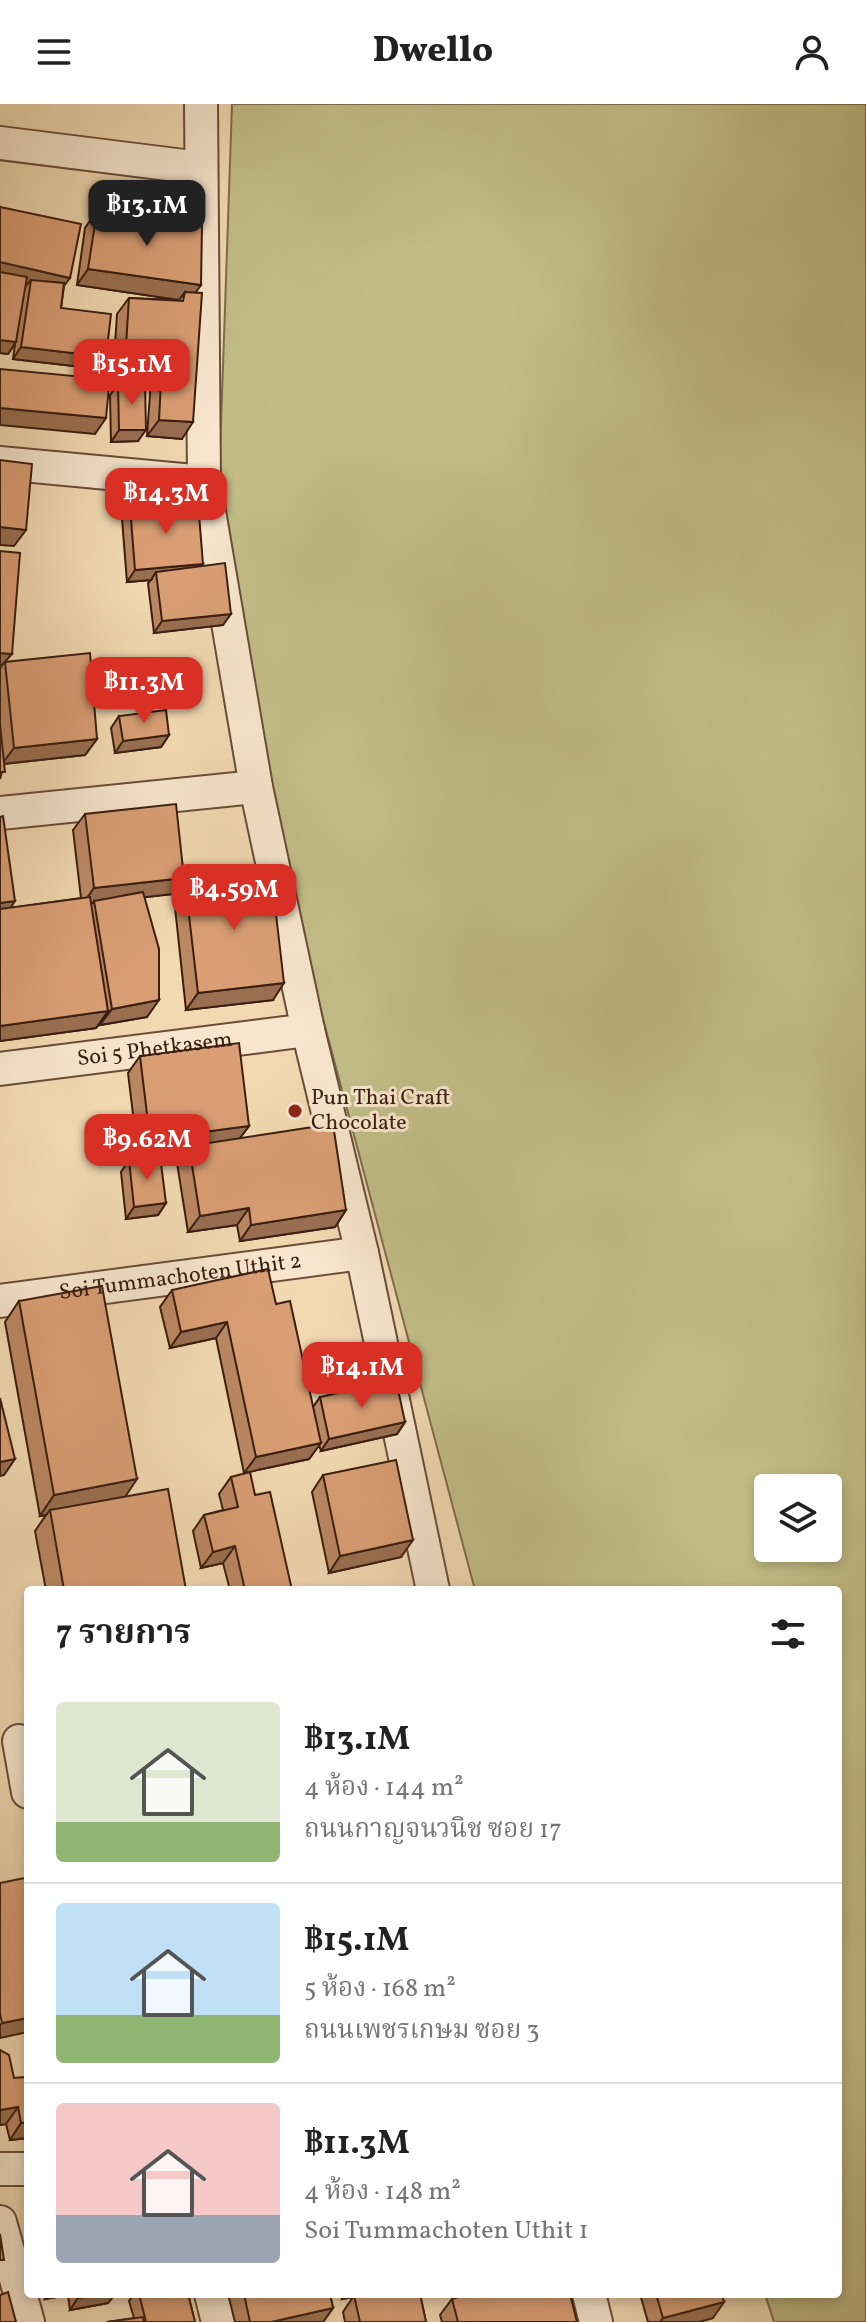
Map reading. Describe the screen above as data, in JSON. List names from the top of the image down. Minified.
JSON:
{"streets":{"street":["Soi 5 Phetkasem","Soi Tummachoten Uthit 2"]},"places":["Pun Thai Craft Chocolate"],"page":{"header":"Dwello","price":["฿13.1M","฿15.1M","฿14.3M","฿11.3M","฿4.59M","฿9.62M","฿14.1M"],"heading":"7 รายการ","list":[{"name":"฿13.1M","note":"4 ห้อง · 144 m² · ถนนกาญจนวนิช ซอย 17"},{"name":"฿15.1M","note":"5 ห้อง · 168 m² · ถนนเพชรเกษม ซอย 3"},{"name":"฿11.3M","note":"4 ห้อง · 148 m² · Soi Tummachoten Uthit 1"}]}}
